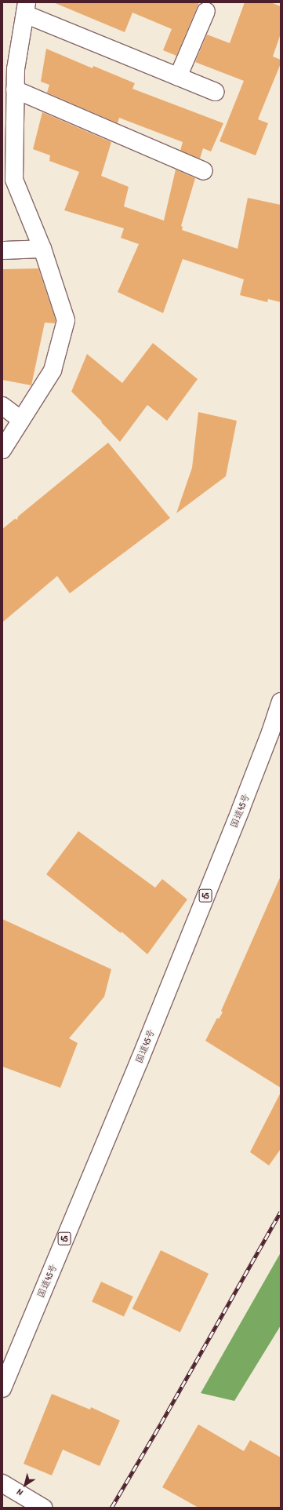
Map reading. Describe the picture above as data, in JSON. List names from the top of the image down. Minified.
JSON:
{"streets":{"main road":["国道45号","45"]},"north":"bottom left"}
